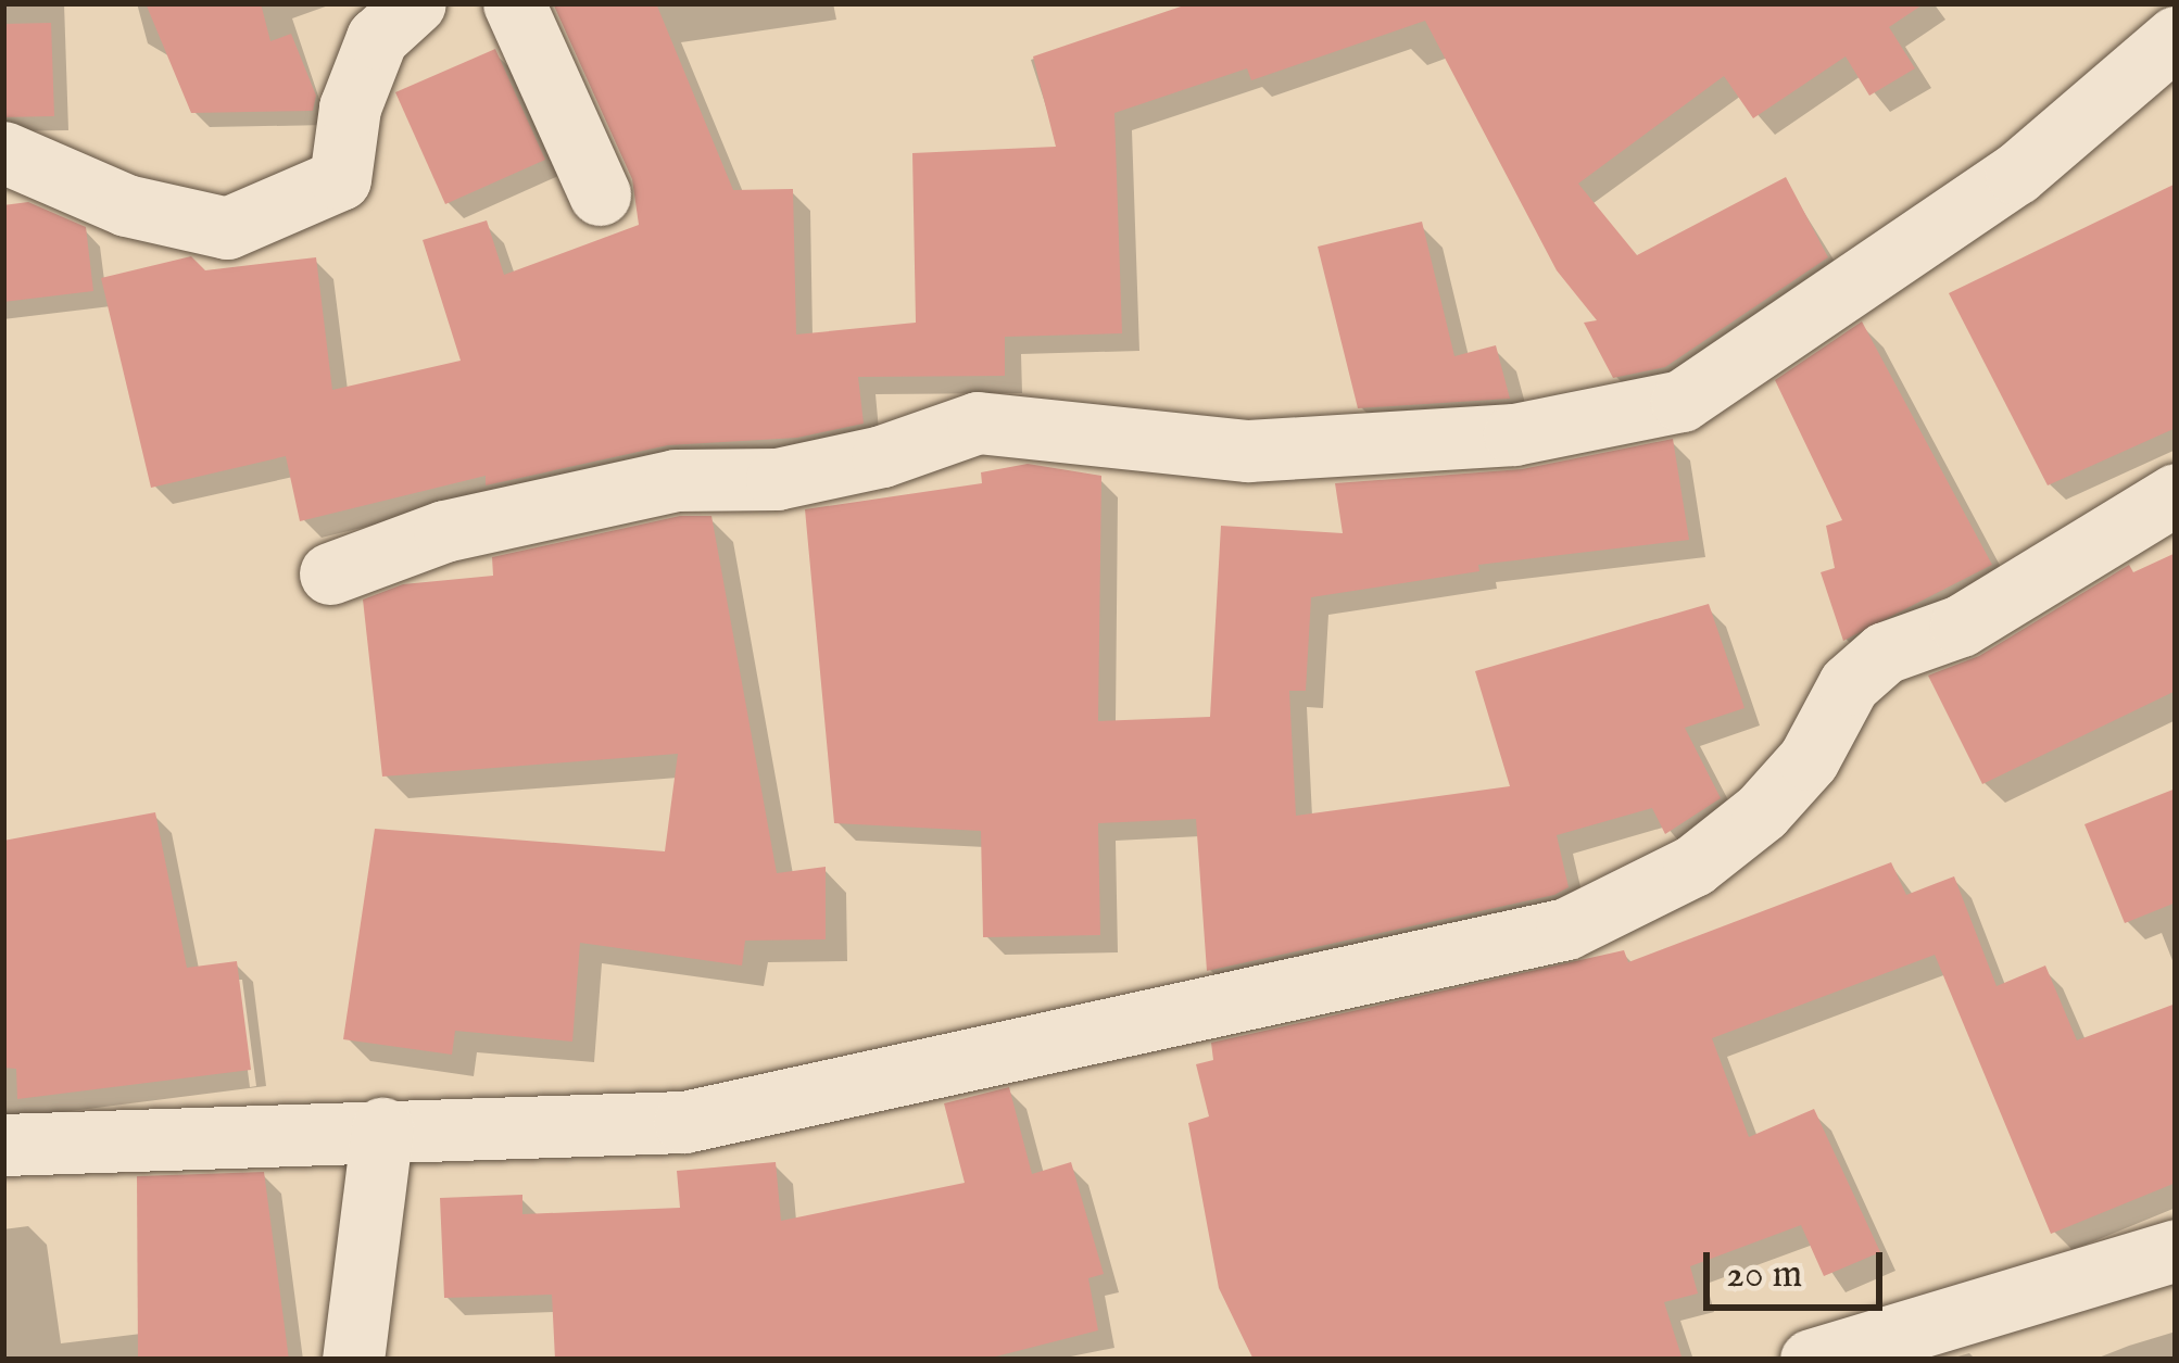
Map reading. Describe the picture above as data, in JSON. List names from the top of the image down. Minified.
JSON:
{"scale_bar":"20 m"}
